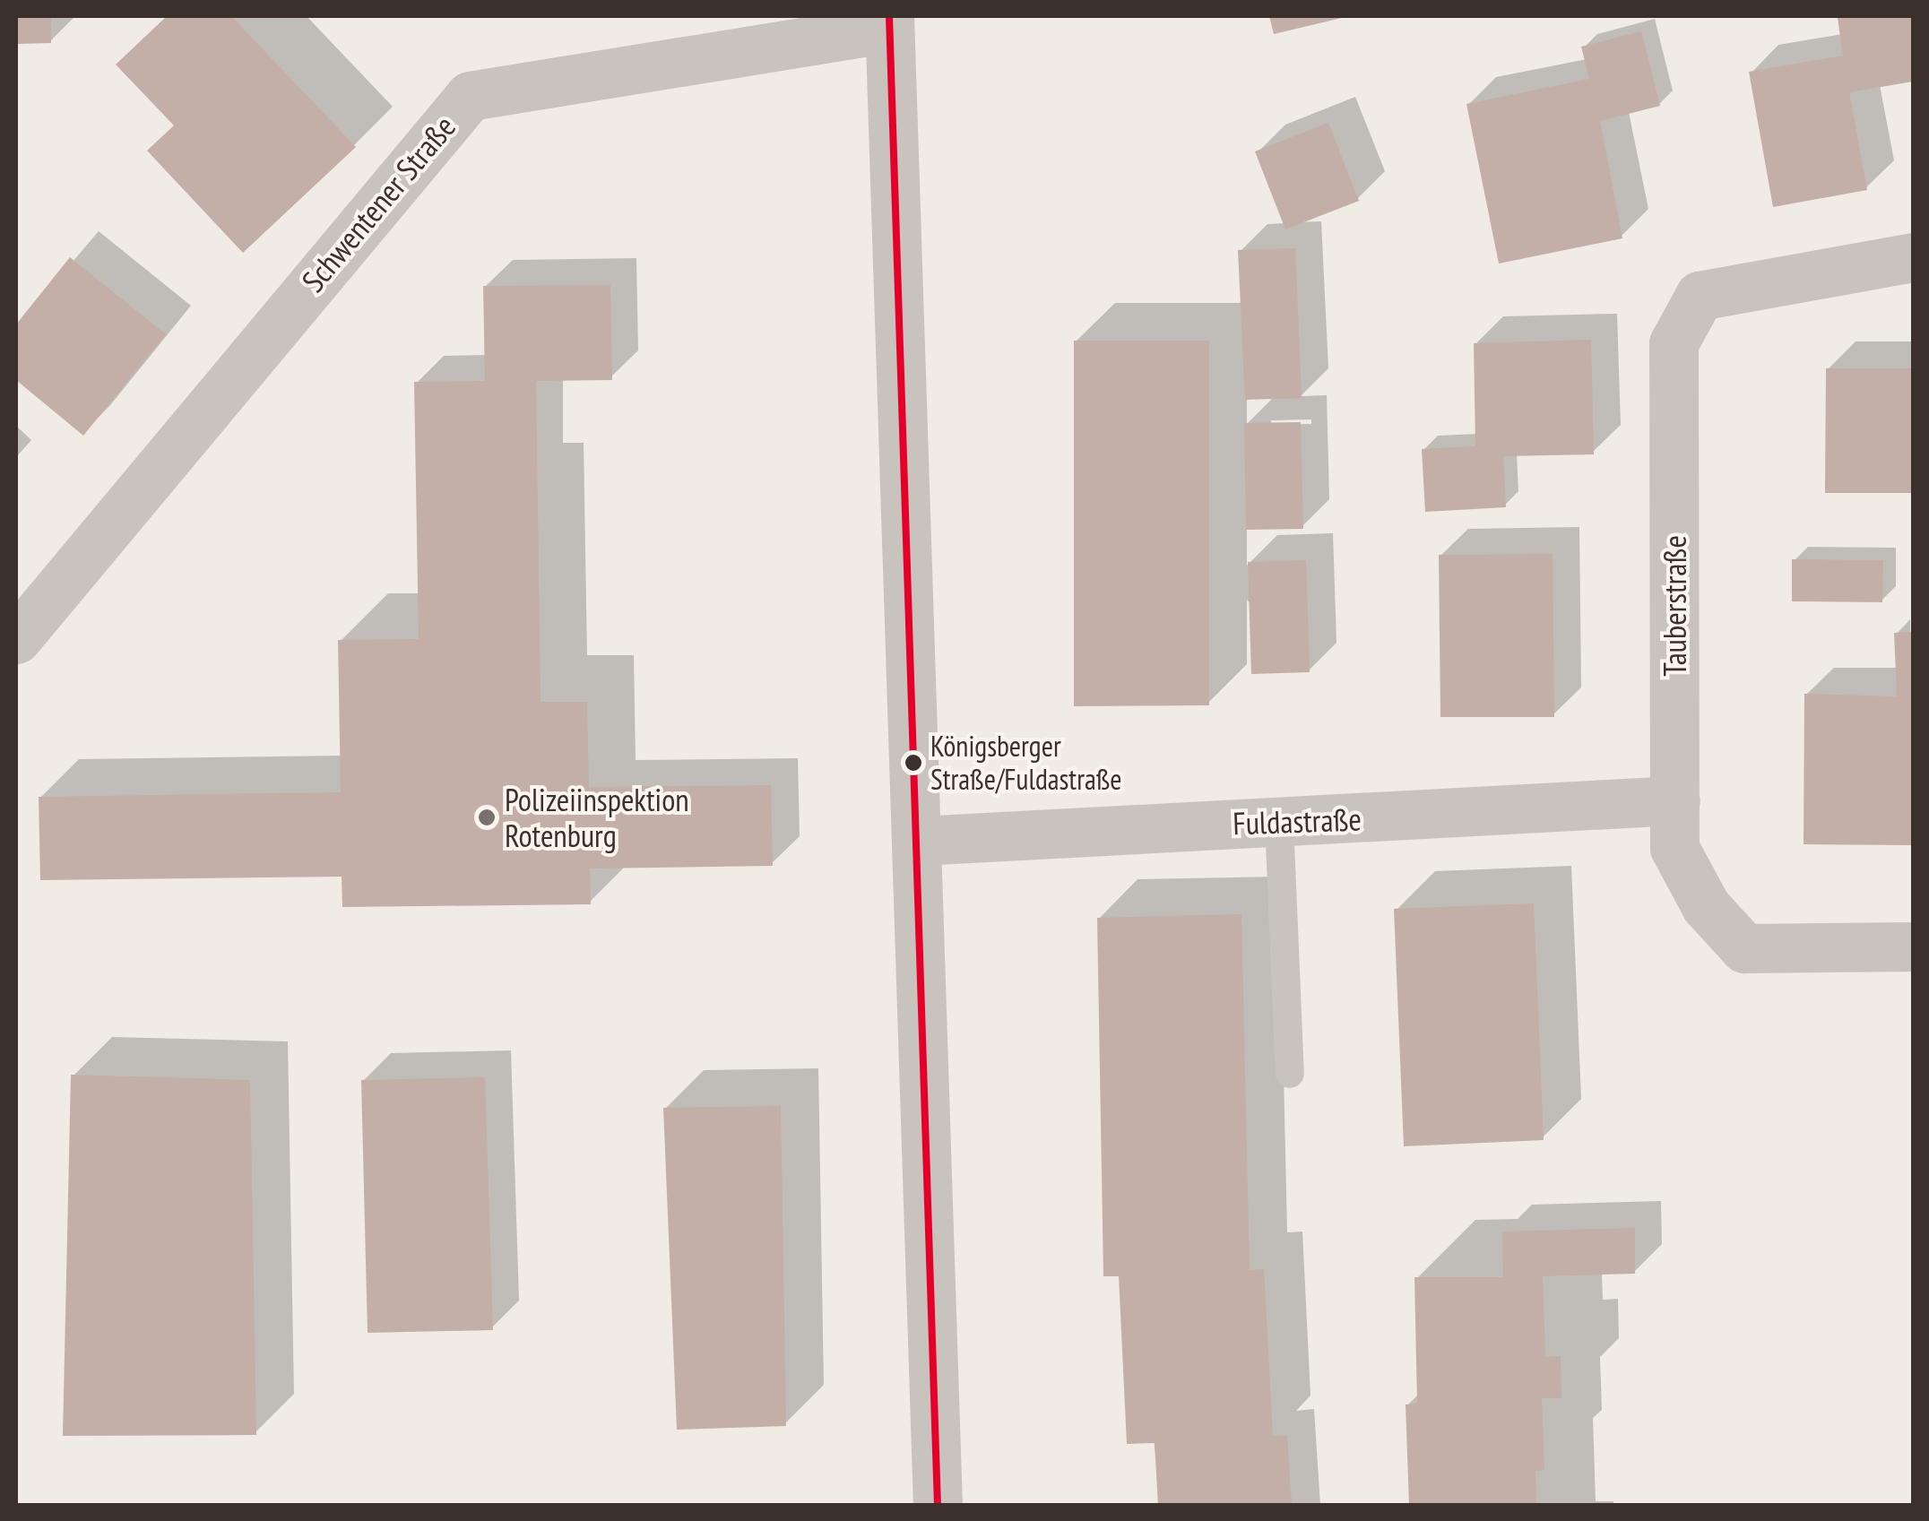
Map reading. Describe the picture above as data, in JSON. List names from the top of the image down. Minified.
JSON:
{"streets":{"street":["Schwentener Straße","Tauberstraße","Fuldastraße"]},"crossings":[["Tauberstraße","Fuldastraße"]],"places":["Königsberger Straße/Fuldastraße","Polizeiinspektion Rotenburg"]}
